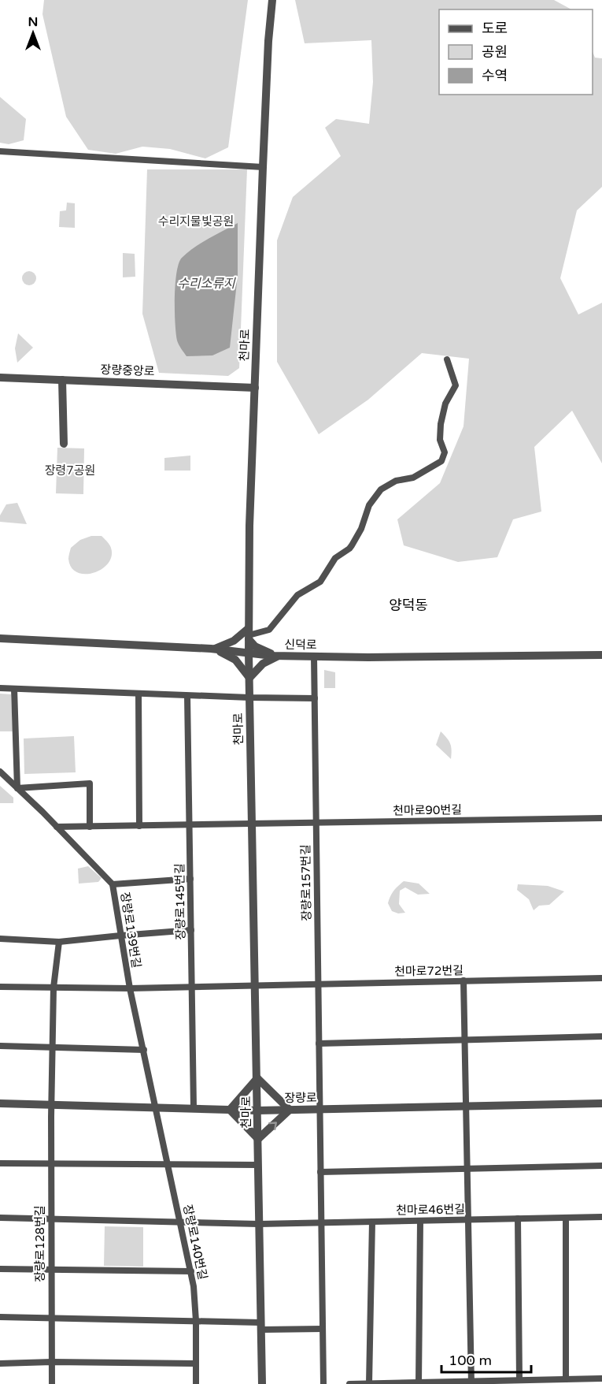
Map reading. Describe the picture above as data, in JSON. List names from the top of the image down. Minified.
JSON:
{"streets":{"street":["천마로","장량중앙로","신덕로","천마로90번길","장량로157번길","장량로145번길","장량로139번길","천마로72번길","장량로","천마로46번길","장량로140번길","장량로128번길"]},"crossings":[["천마로","장량중앙로"],["천마로","신덕로"],["천마로","천마로90번길"],["천마로","천마로72번길"],["천마로","장량로"],["천마로","천마로46번길"],["신덕로","장량로157번길"],["천마로90번길","장량로157번길"],["천마로90번길","장량로145번길"],["천마로90번길","장량로139번길"],["장량로157번길","천마로72번길"],["장량로157번길","장량로"],["장량로157번길","천마로46번길"],["장량로145번길","천마로72번길"],["장량로145번길","장량로"],["장량로139번길","천마로72번길"],["장량로139번길","장량로"],["장량로139번길","장량로140번길"],["천마로72번길","장량로128번길"],["장량로","장량로140번길"],["장량로","장량로128번길"],["천마로46번길","장량로140번길"],["천마로46번길","장량로128번길"]],"districts":["양덕동"],"water":["수리소류지"],"parks":["수리지물빛공원","장령7공원"],"legend":["도로","공원","수역"],"scale_bar":"100 m","north":"top"}
